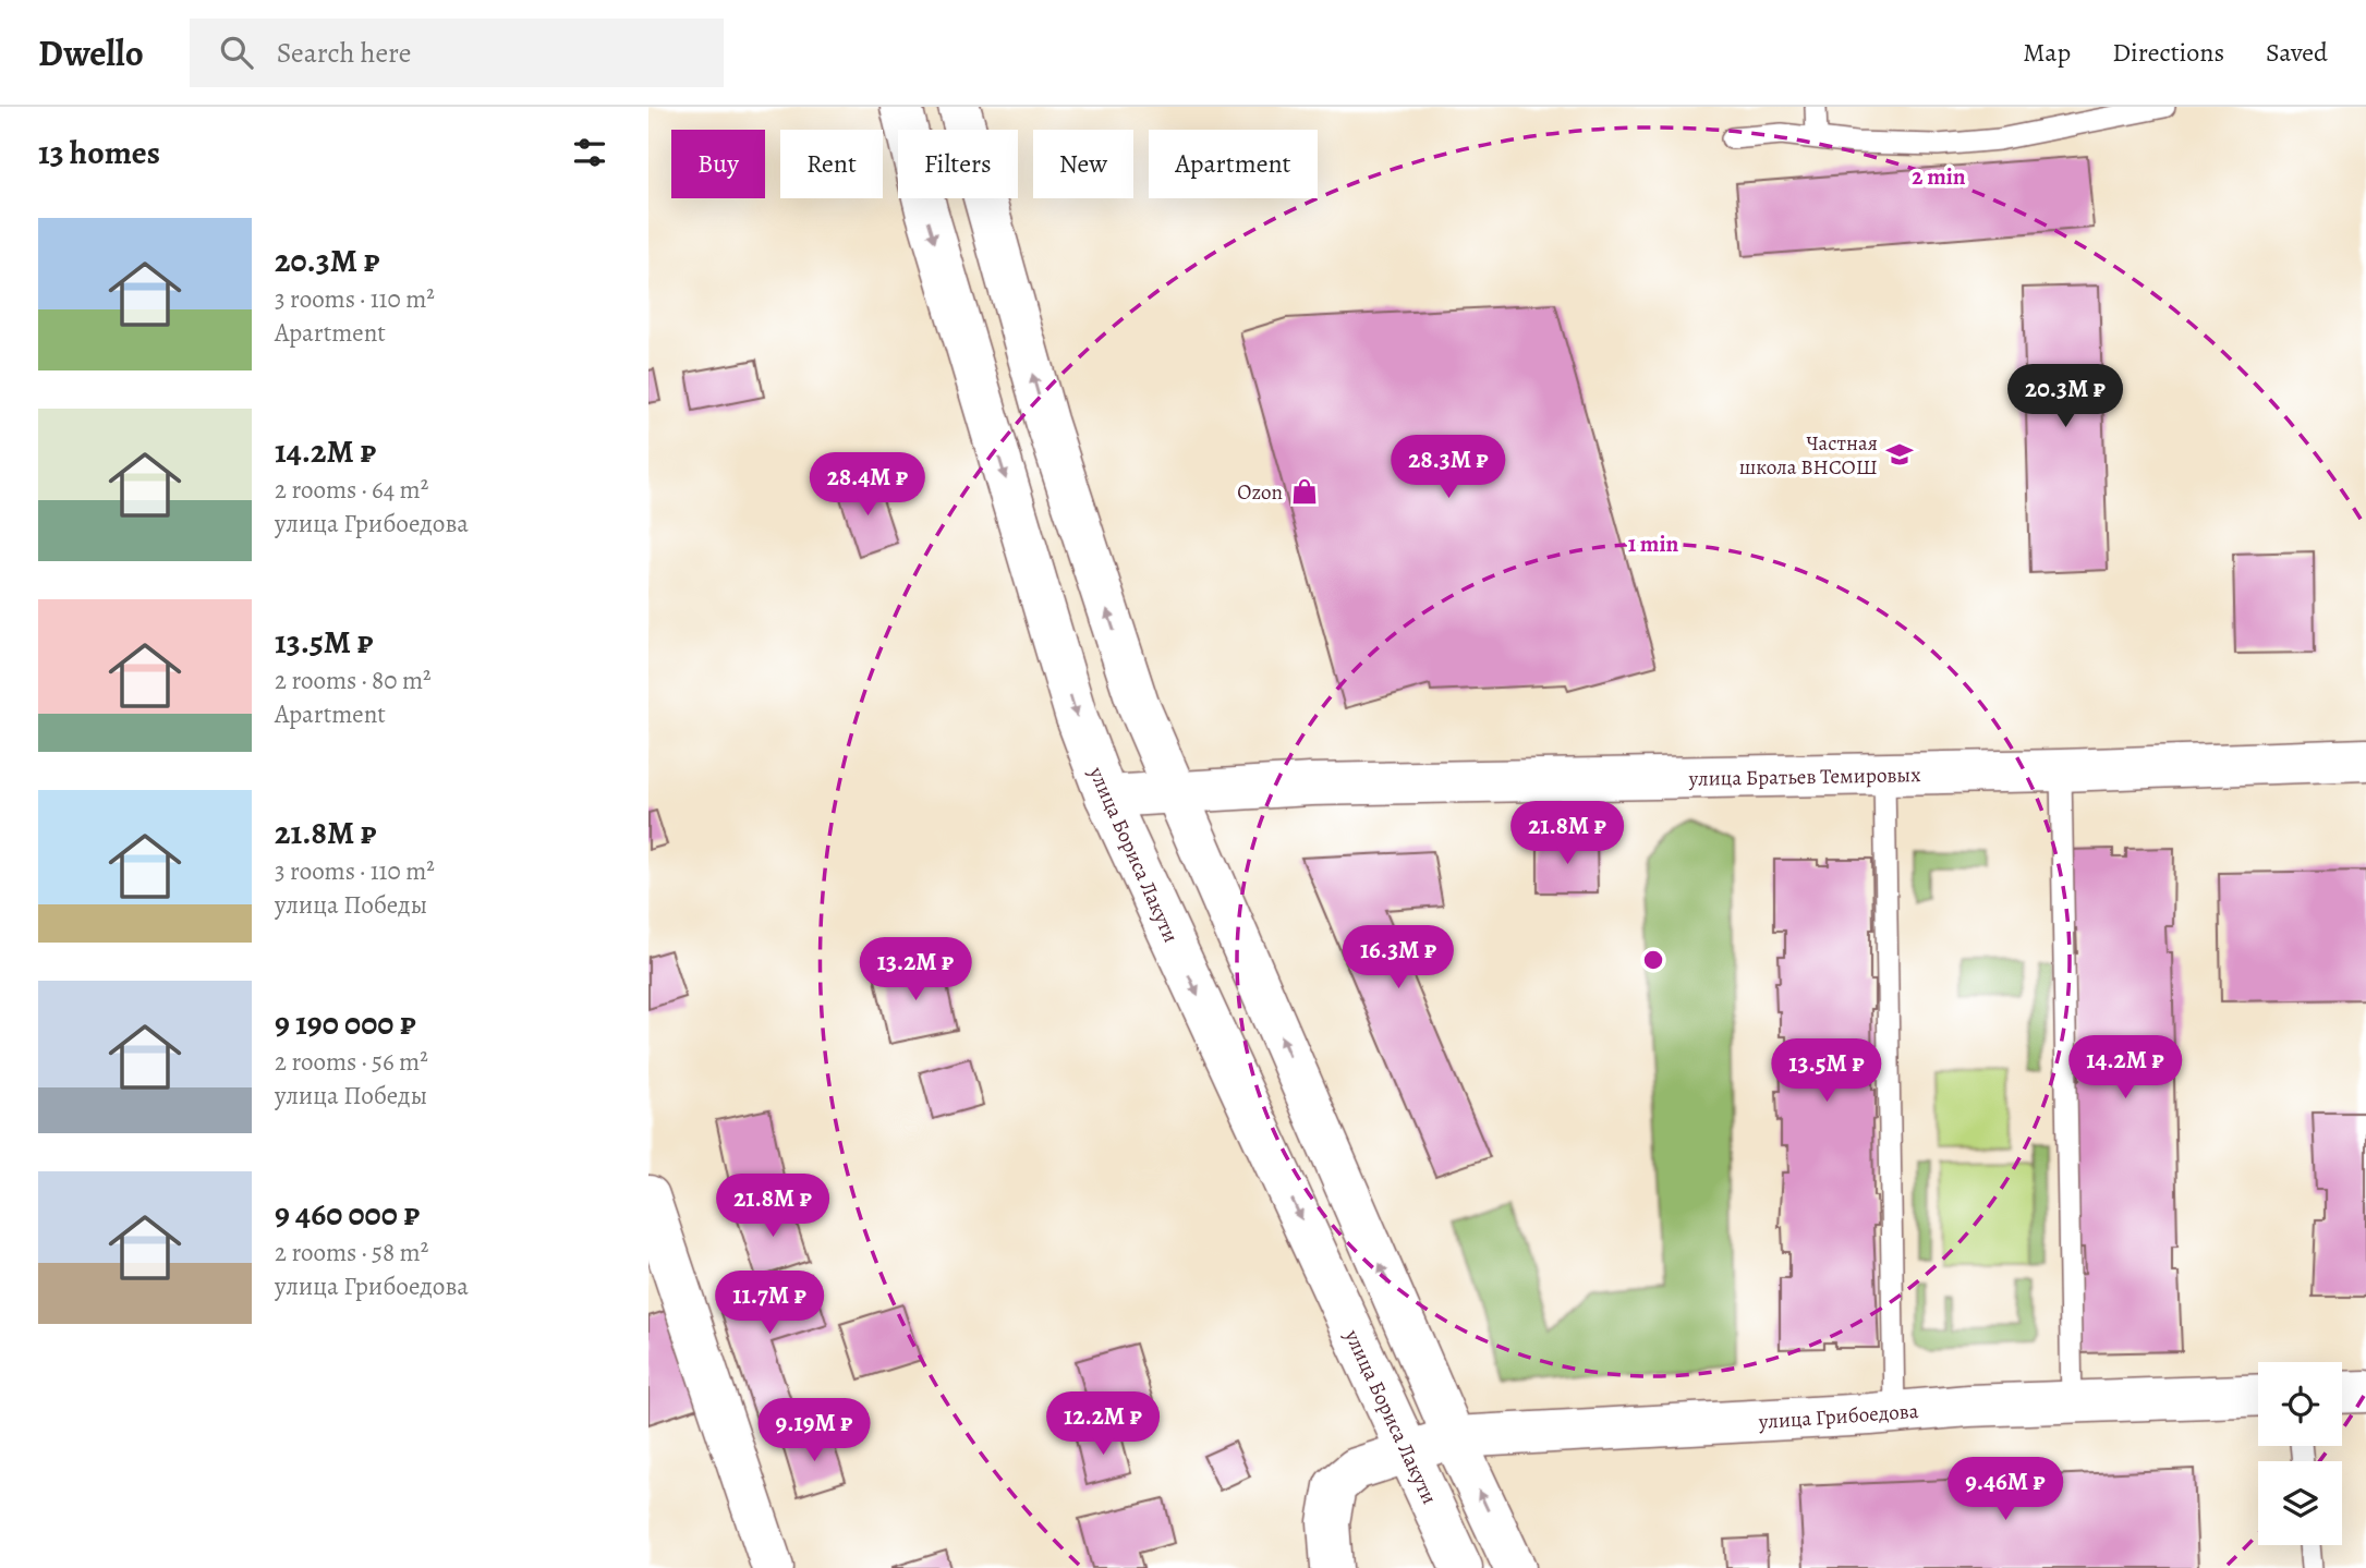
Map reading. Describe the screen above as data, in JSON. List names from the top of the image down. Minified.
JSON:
{"streets":{"main road":["улица Братьев Темировых","улица Бориса Лакути","улица Грибоедова"]},"crossings":[["улица Братьев Темировых","улица Бориса Лакути"],["улица Бориса Лакути","улица Грибоедова"]],"places":{"school or university":["Частная школа ВНСОШ"],"shop":["Ozon"]},"page":{"header":"Dwello","search":"Search here","nav":["Map","Directions","Saved"],"heading":"13 homes","chip":["Buy","Rent","Filters","New","Apartment"],"list":[{"name":"20.3M ₽","note":"3 rooms · 110 m² · Apartment"},{"name":"14.2M ₽","note":"2 rooms · 64 m² · улица Грибоедова"},{"name":"13.5M ₽","note":"2 rooms · 80 m² · Apartment"},{"name":"21.8M ₽","note":"3 rooms · 110 m² · улица Победы"},{"name":"9 190 000 ₽","note":"2 rooms · 56 m² · улица Победы"},{"name":"9 460 000 ₽","note":"2 rooms · 58 m² · улица Грибоедова"}],"price":["20.3M ₽","28.3M ₽","28.4M ₽","21.8M ₽","16.3M ₽","13.2M ₽","14.2M ₽","13.5M ₽","21.8M ₽","11.7M ₽","12.2M ₽","9.19M ₽","9.46M ₽"]},"rings":["2 min","1 min"]}
